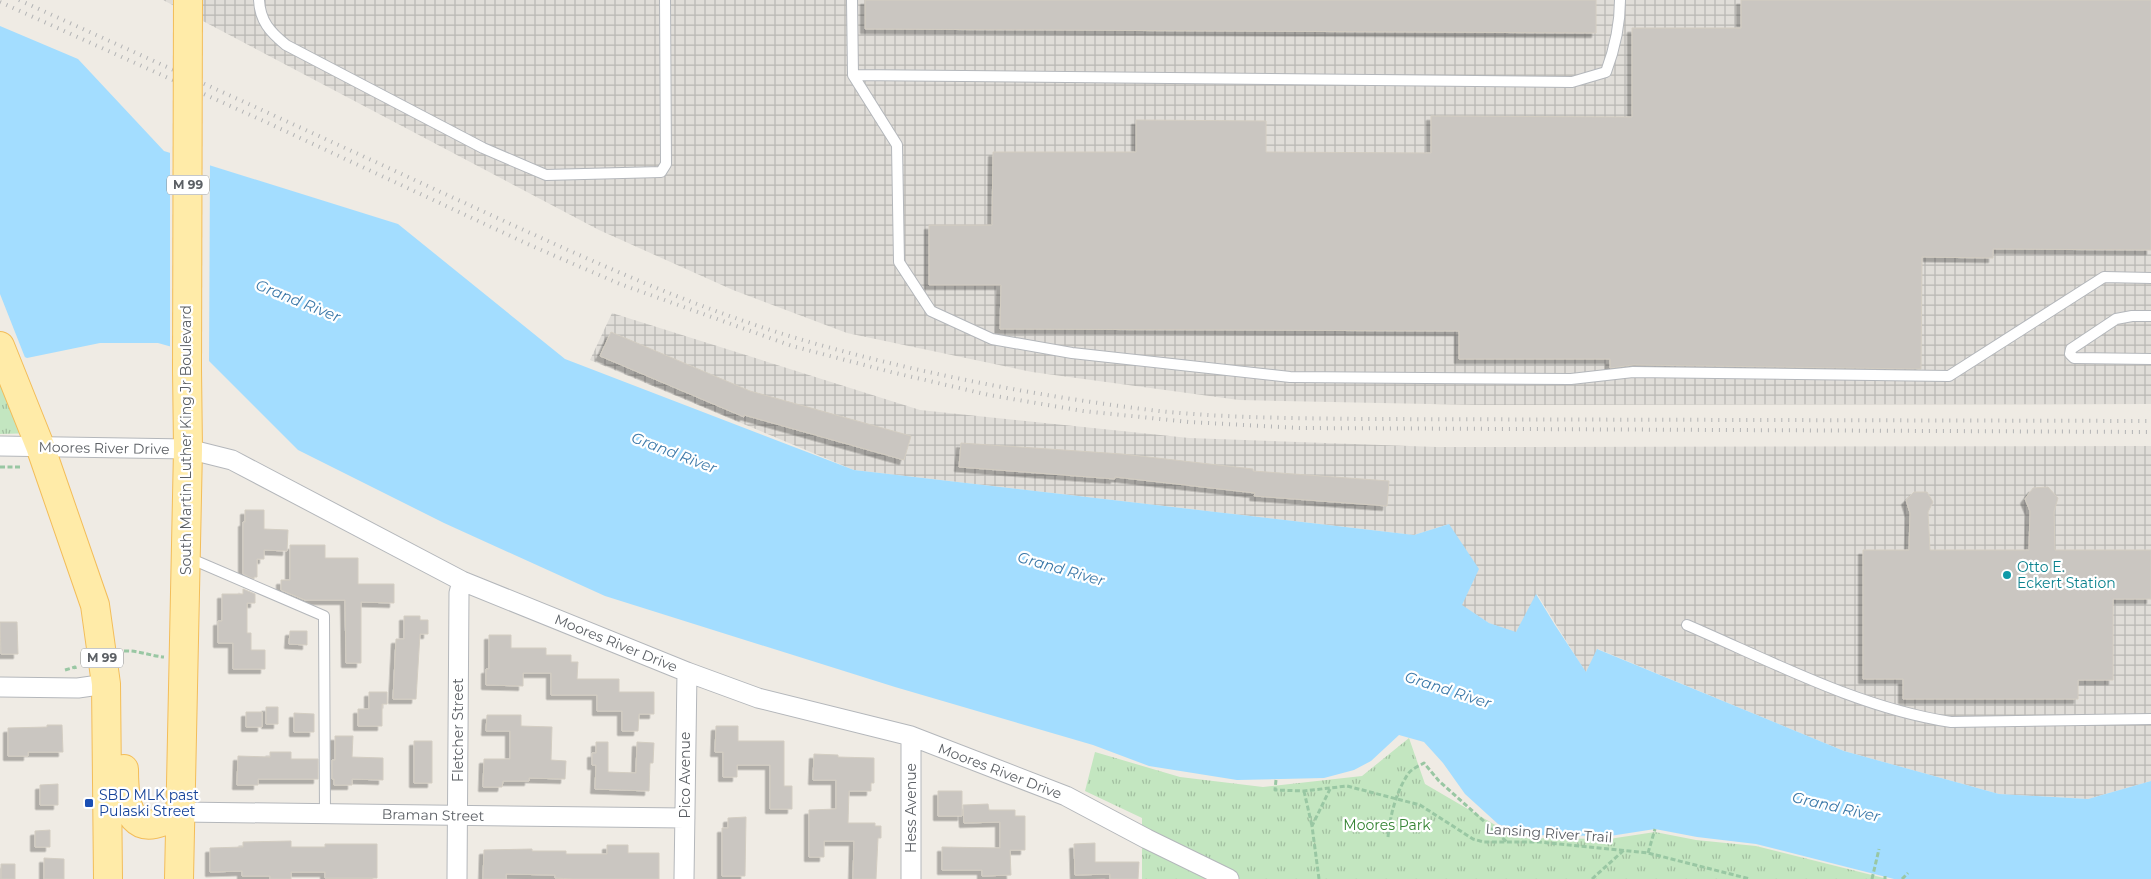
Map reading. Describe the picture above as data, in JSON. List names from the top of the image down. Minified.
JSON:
{"streets":{"main road":["M 99","South Martin Luther King Jr Boulevard"],"street":["Moores River Drive","Fletcher Street","Pico Avenue","Hess Avenue","Braman Street"],"path":["Lansing River Trail"]},"crossings":[["M 99","Moores River Drive"],["South Martin Luther King Jr Boulevard","Moores River Drive"],["South Martin Luther King Jr Boulevard","Braman Street"],["Moores River Drive","Fletcher Street"],["Moores River Drive","Pico Avenue"],["Moores River Drive","Hess Avenue"],["Fletcher Street","Braman Street"],["Pico Avenue","Braman Street"]],"water":["Grand River"],"parks":["Moores Park"],"places":{"other":["Otto E. Eckert Station"],"transit":["SBD MLK past Pulaski Street"]}}
